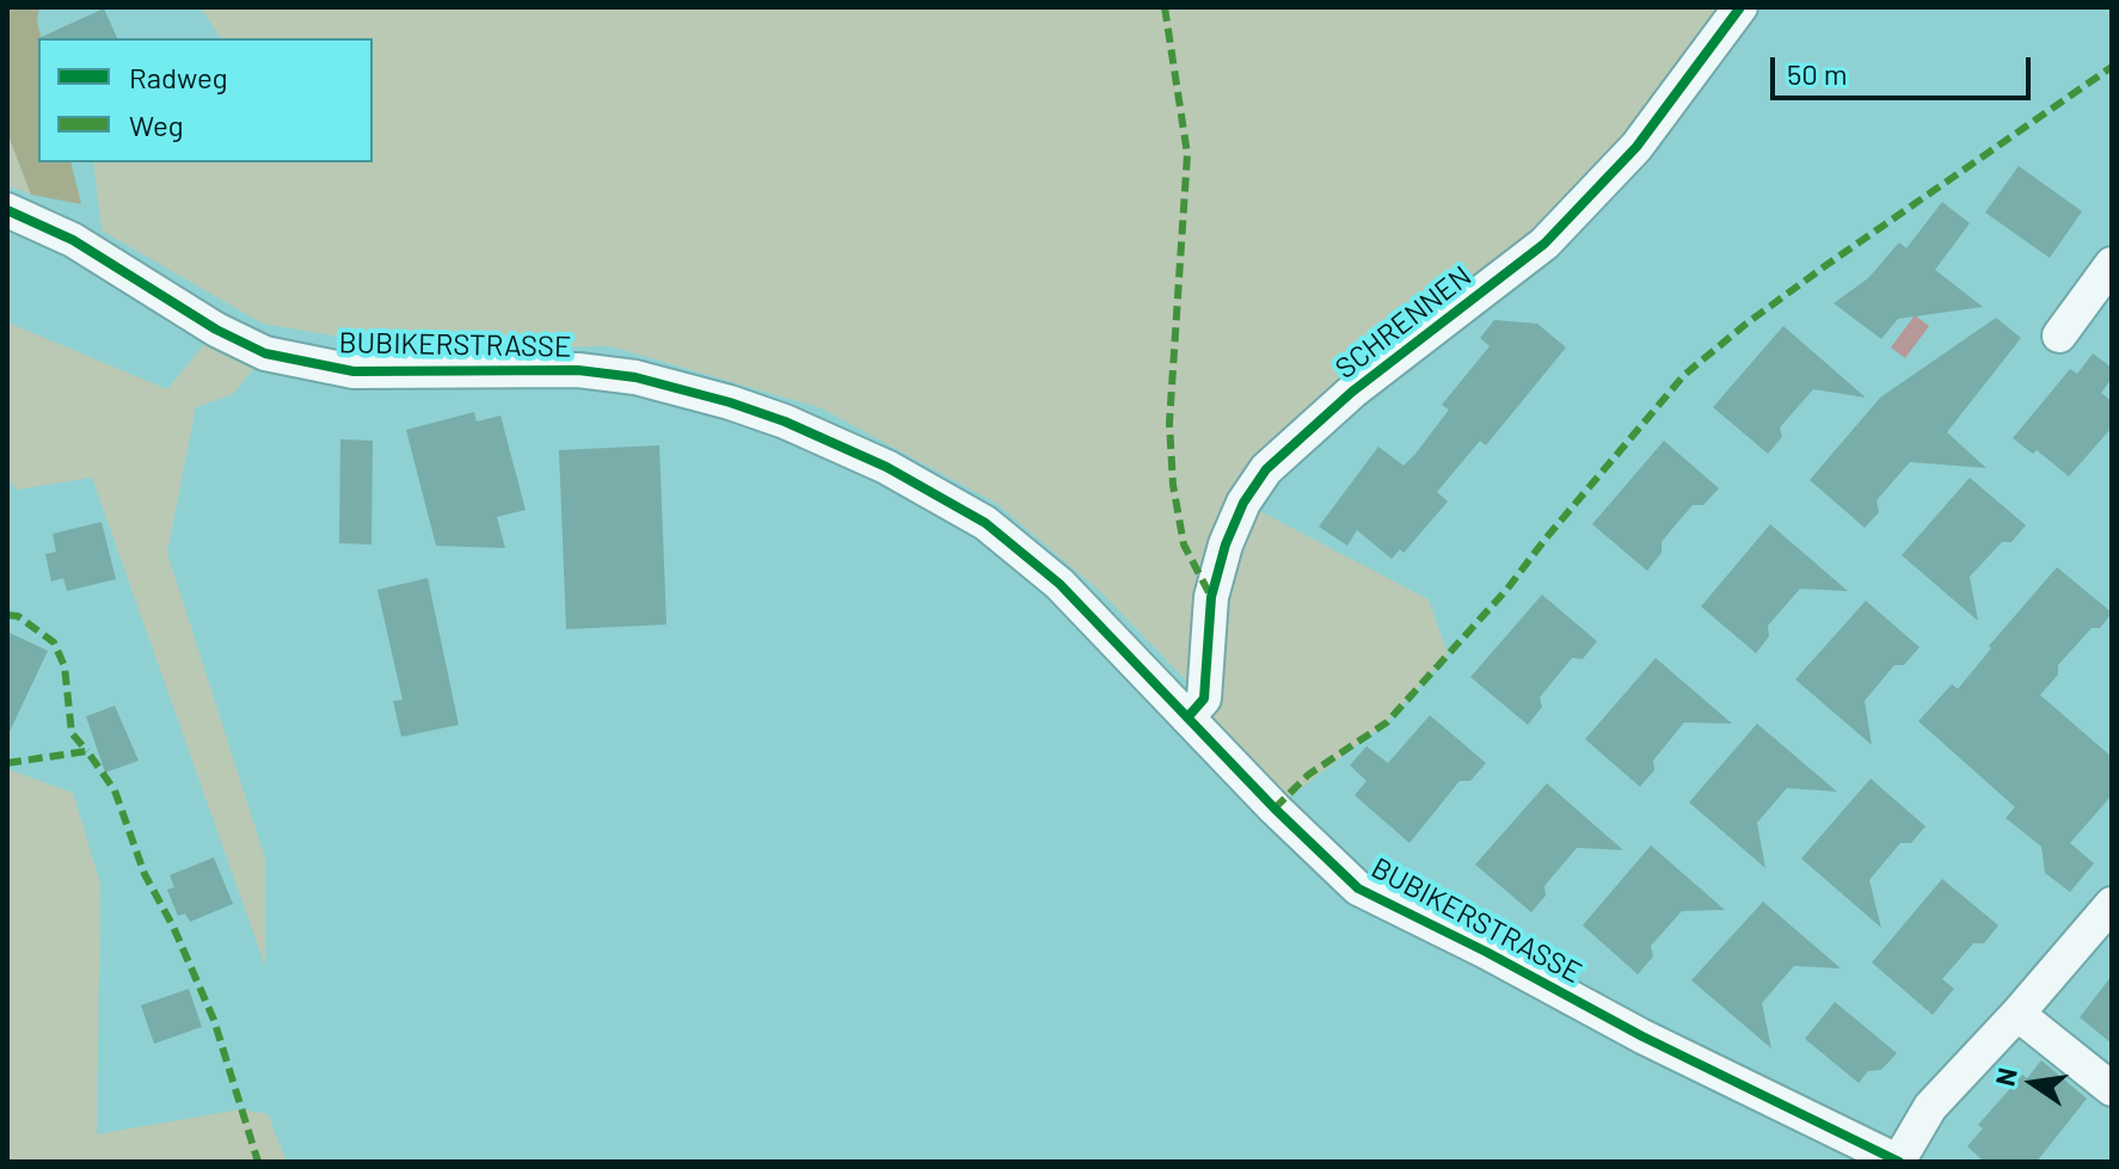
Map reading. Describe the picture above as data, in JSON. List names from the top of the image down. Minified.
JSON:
{"streets":{"street":["SCHRENNEN","BUBIKERSTRASSE"]},"crossings":[["SCHRENNEN","BUBIKERSTRASSE"]],"legend":["Radweg","Weg"],"scale_bar":"50 m","north":"left"}
